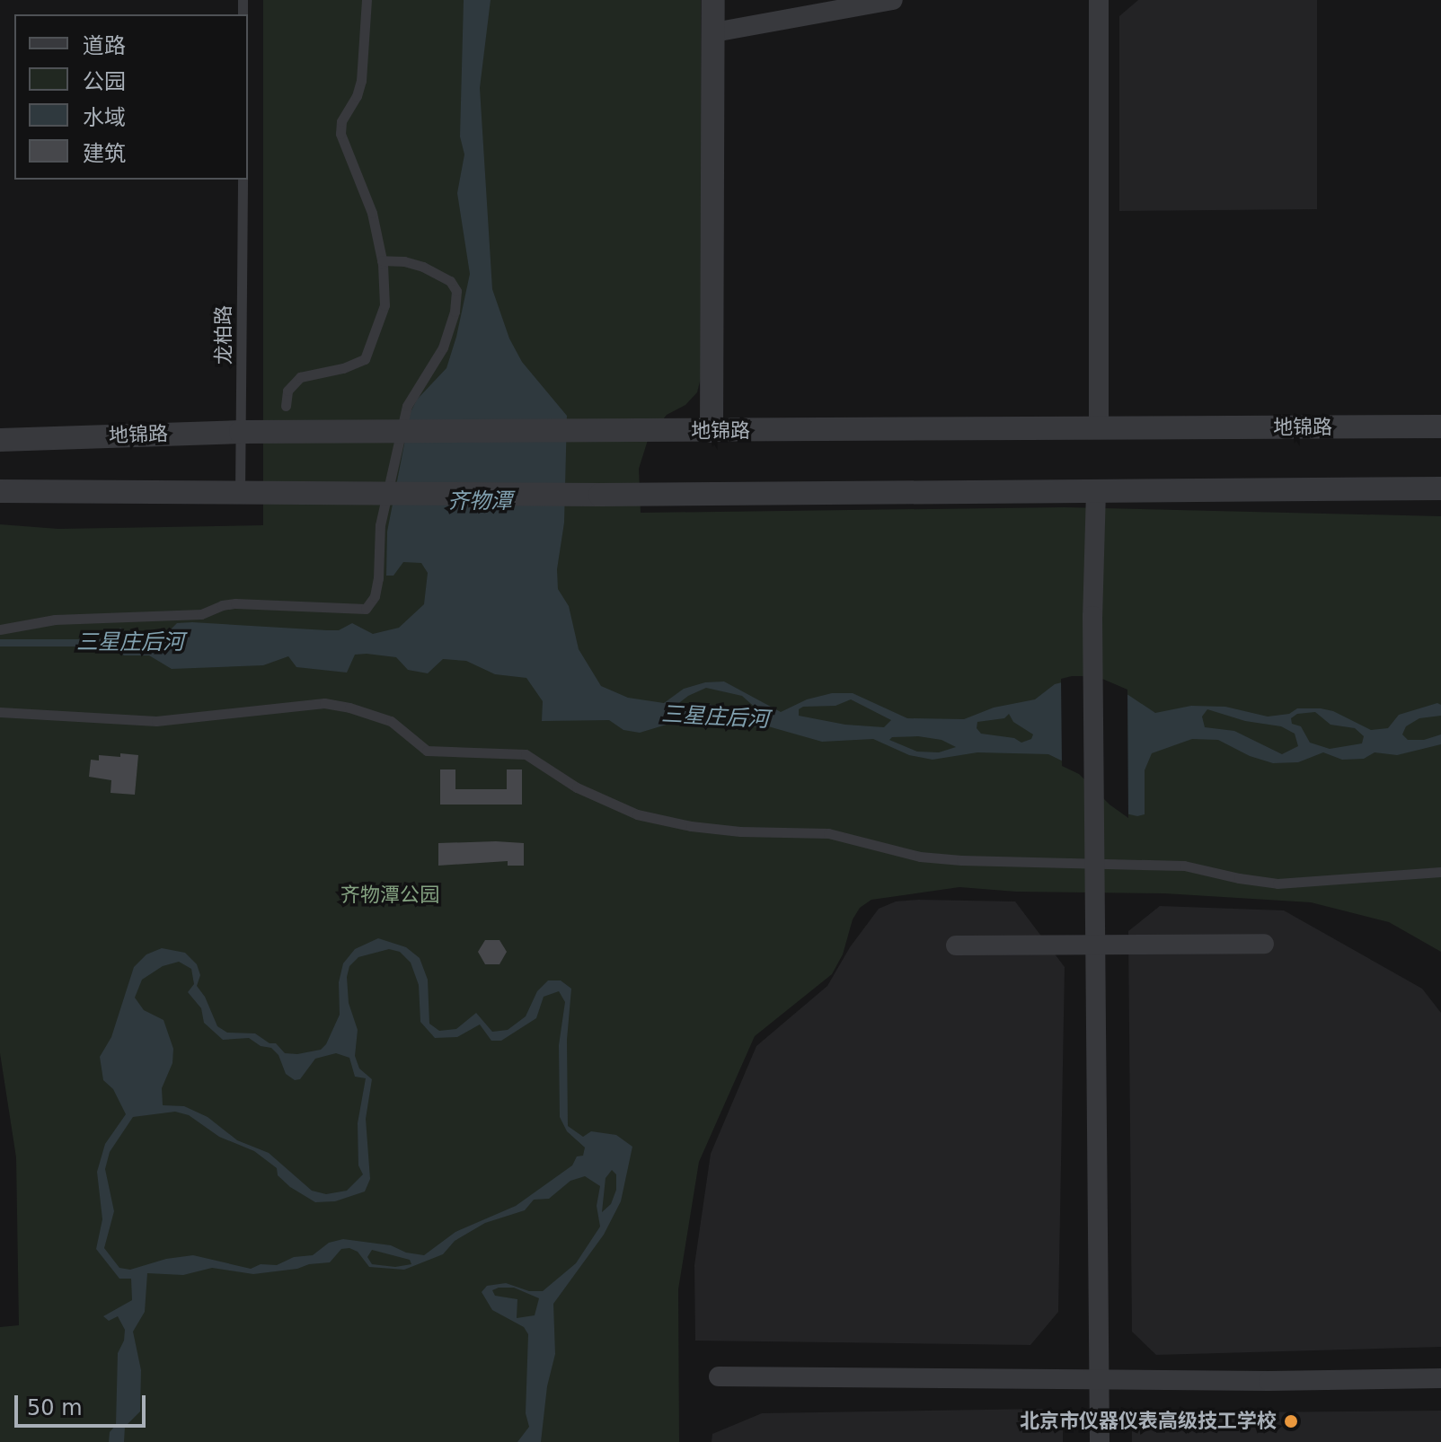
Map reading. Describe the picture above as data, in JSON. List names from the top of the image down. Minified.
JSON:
{"streets":{"street":["地锦路"],"lane":["龙柏路"]},"crossings":[["龙柏路","地锦路"]],"water":["齐物潭","三星庄后河"],"parks":["齐物潭公园"],"places":["北京市仪器仪表高级技工学校"],"legend":["道路","公园","水域","建筑"],"scale_bar":"50 m"}
